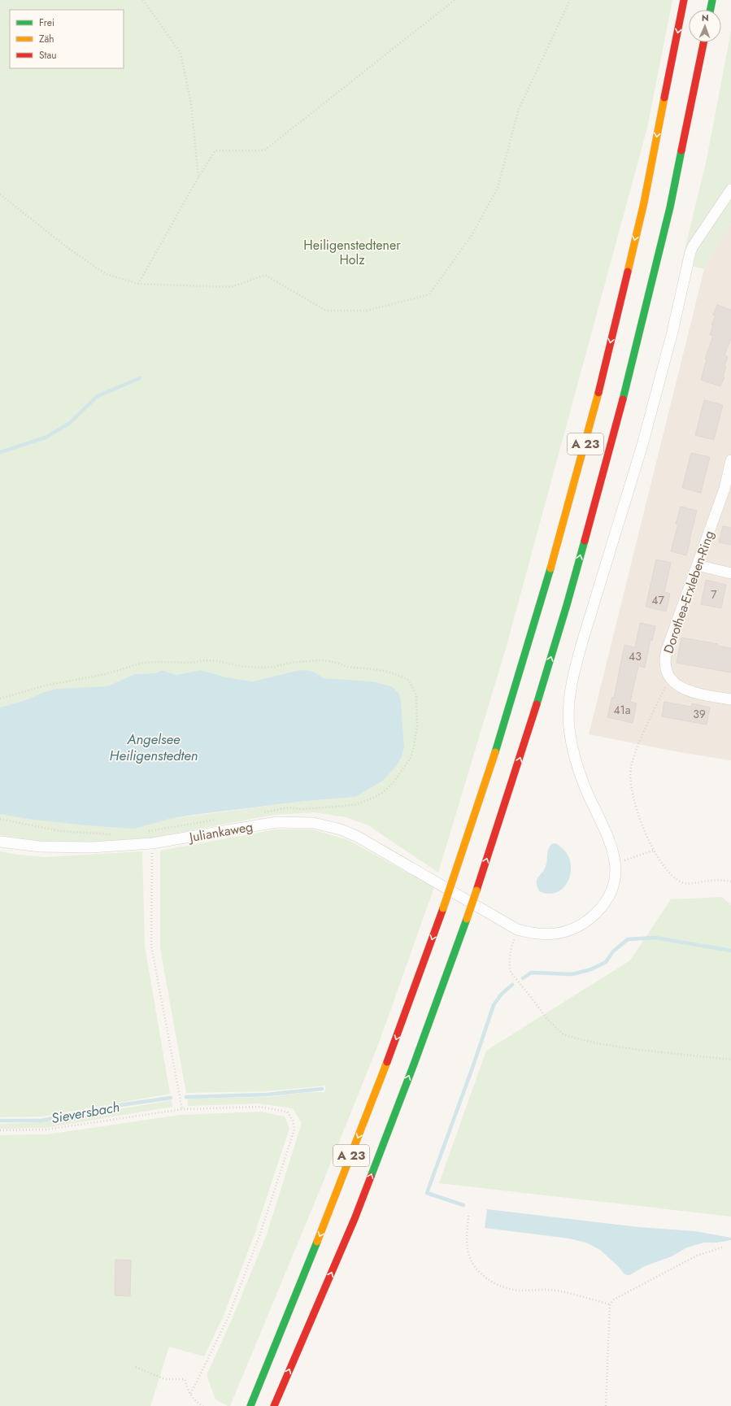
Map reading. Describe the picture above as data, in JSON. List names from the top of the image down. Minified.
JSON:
{"streets":{"highway":["A 23"],"street":["Dorothea-Erxleben-Ring","Juliankaweg"]},"water":["Angelsee Heiligenstedten","Sieversbach"],"parks":["Heiligenstedtener Holz"],"house_numbers":["7","47","43","41a","39"],"legend":["Frei","Zäh","Stau"],"north":"top"}
